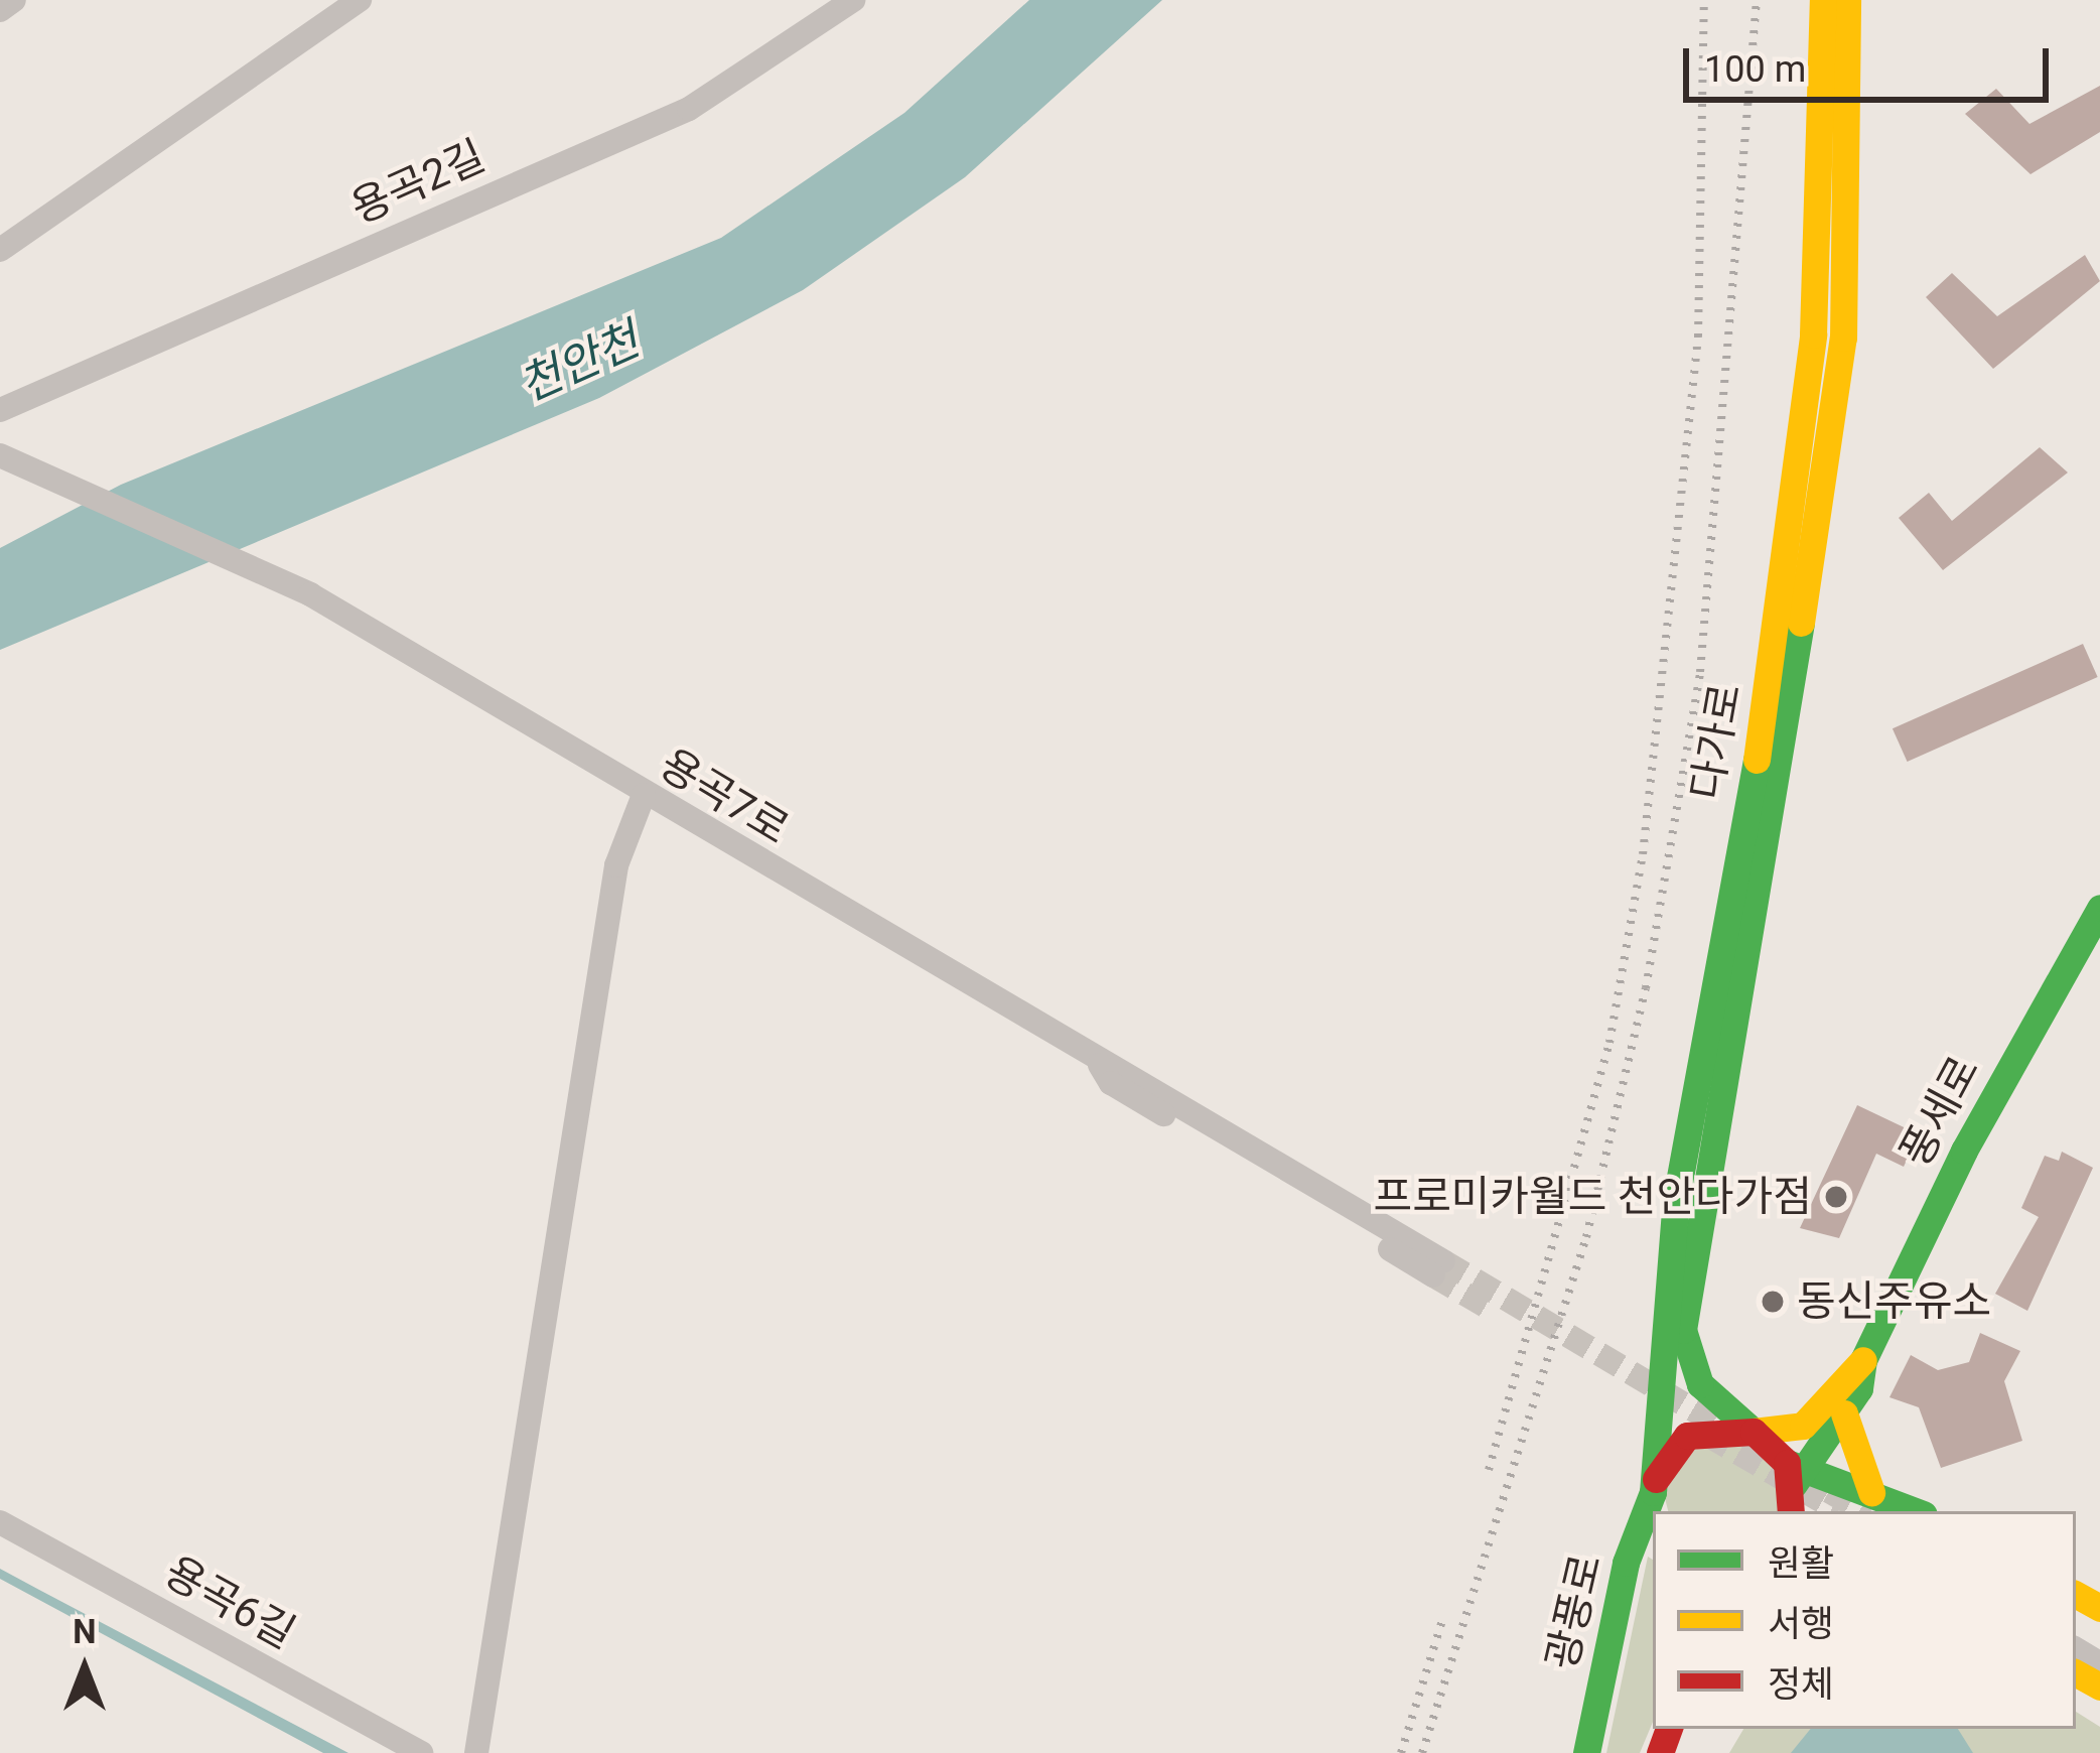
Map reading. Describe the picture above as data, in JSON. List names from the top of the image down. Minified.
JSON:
{"streets":{"street":["용곡2길","다가로","용곡7로","풍세로","용곡6길","광풍로"]},"crossings":[["다가로","풍세로"],["다가로","광풍로"],["풍세로","광풍로"]],"water":["천안천"],"places":["프로미카월드 천안다가점","동신주유소"],"legend":["원활","서행","정체"],"scale_bar":"100 m","north":"top"}
